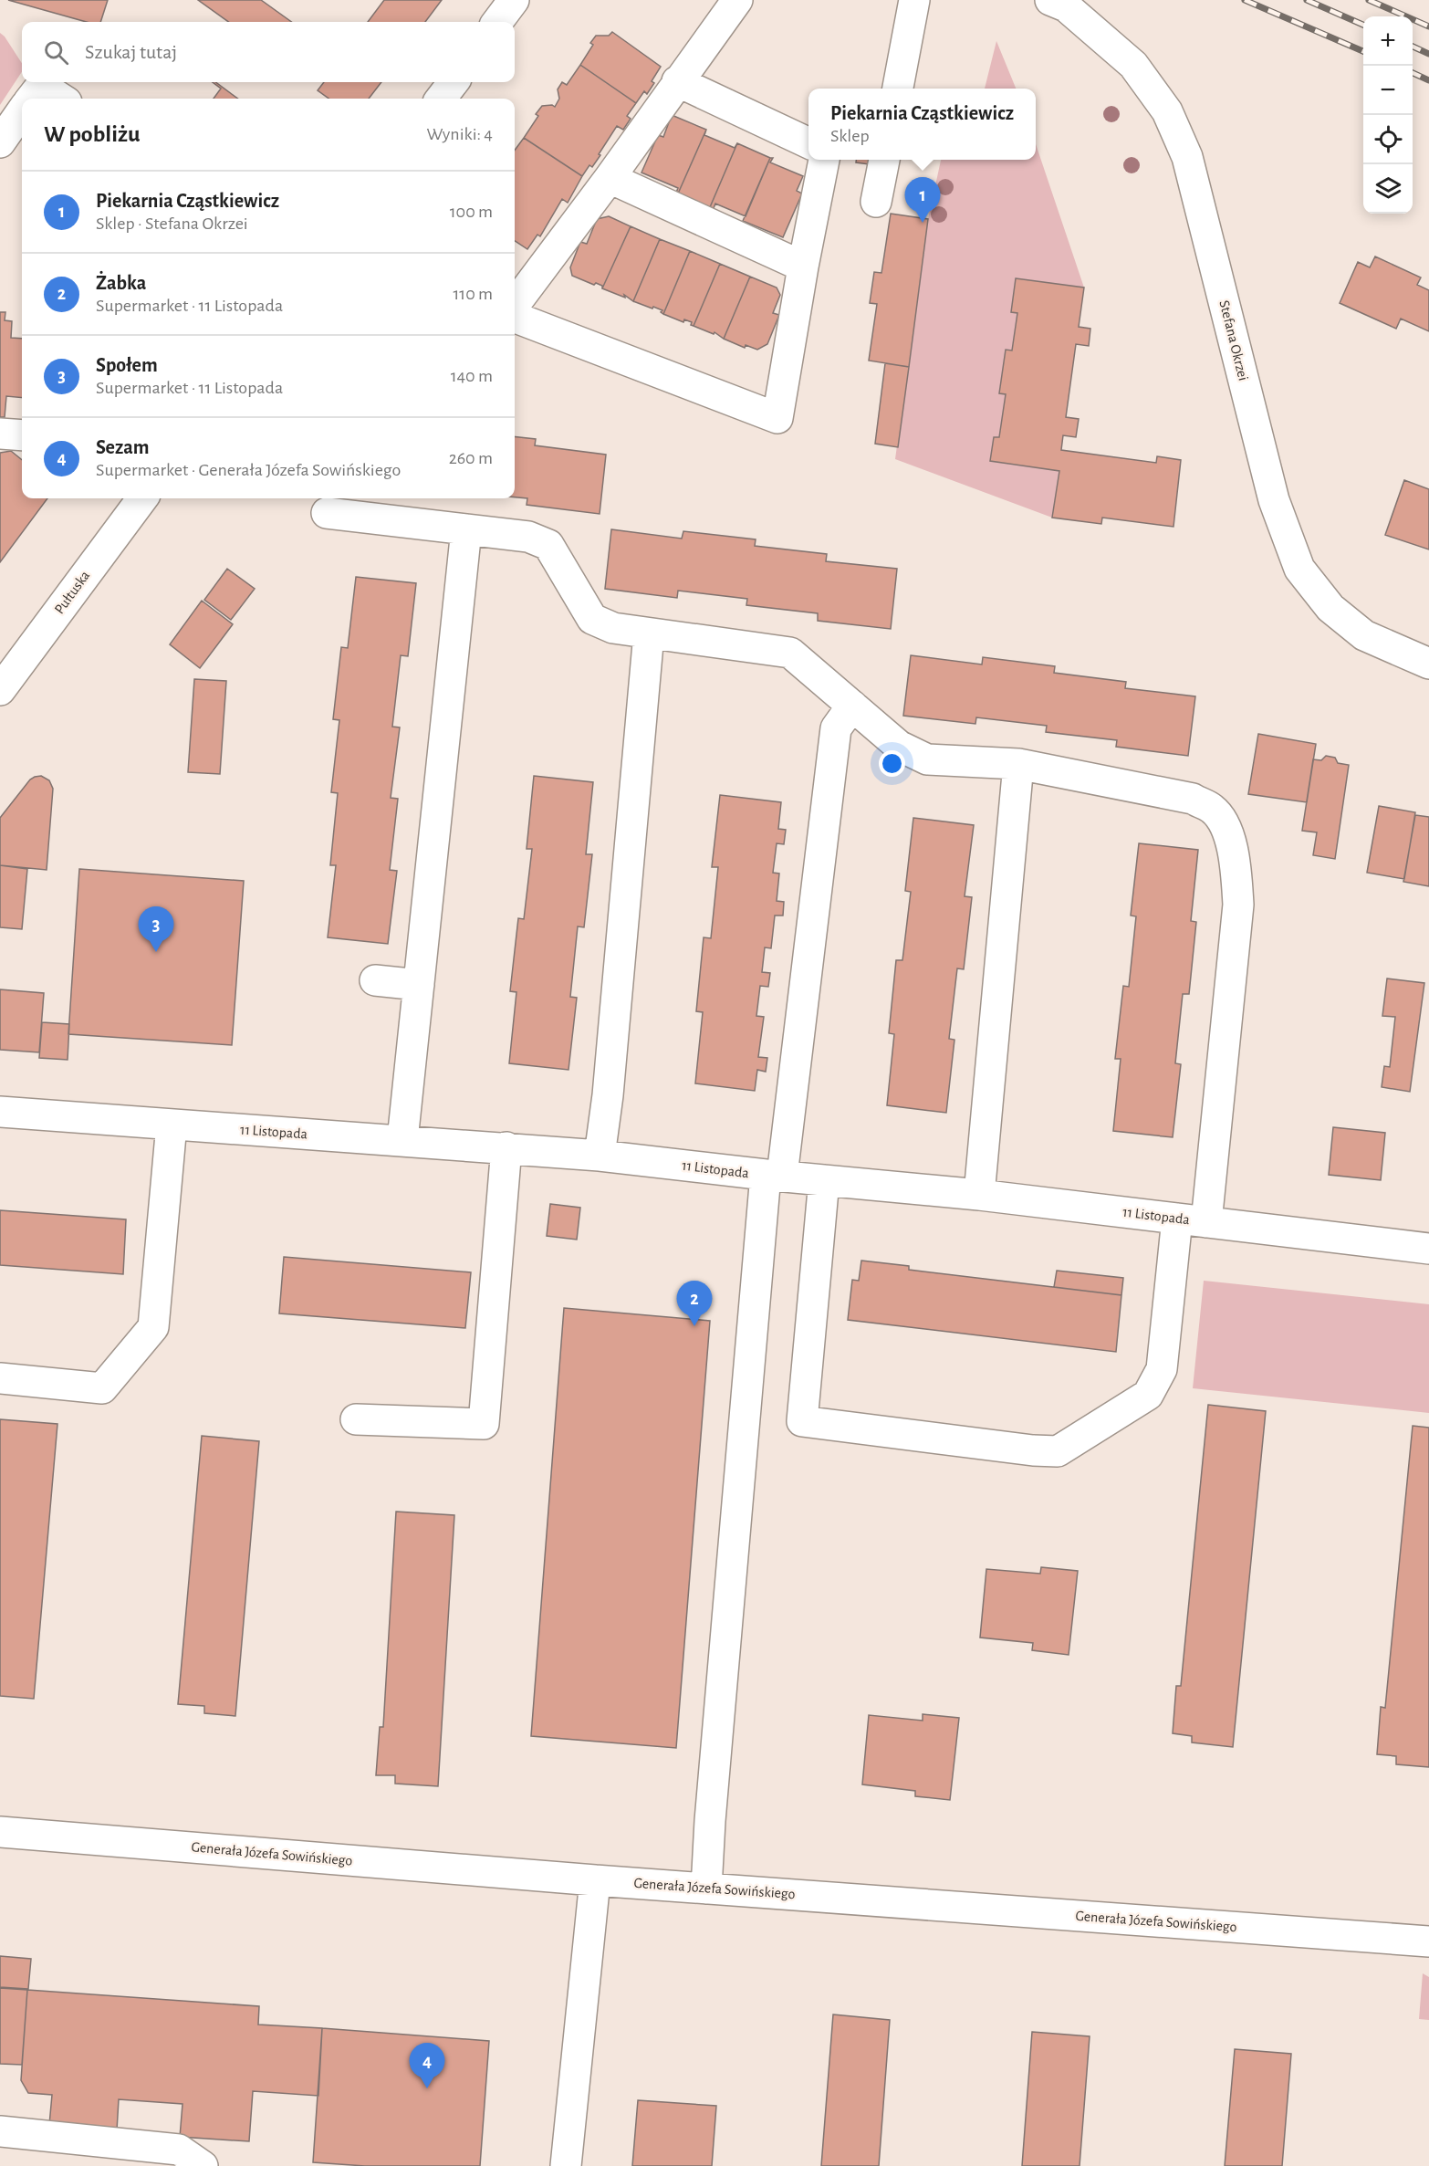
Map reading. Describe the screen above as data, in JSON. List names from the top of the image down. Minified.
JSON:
{"streets":{"street":["Stefana Okrzei","Pułtuska","11 Listopada","Generała Józefa Sowińskiego"]},"page":{"map_buttons":["+","−"],"search":"Szukaj tutaj","popup":["Piekarnia Cząstkiewicz","Sklep"],"heading":["W pobliżu","Wyniki: 4"],"list":[{"mark":"1","name":"Piekarnia Cząstkiewicz","note":"Sklep · Stefana Okrzei","value":"100 m"},{"mark":"2","name":"Żabka","note":"Supermarket · 11 Listopada","value":"110 m"},{"mark":"3","name":"Społem","note":"Supermarket · 11 Listopada","value":"140 m"},{"mark":"4","name":"Sezam","note":"Supermarket · Generała Józefa Sowińskiego","value":"260 m"}],"pins":["1","3","2","4"]}}
